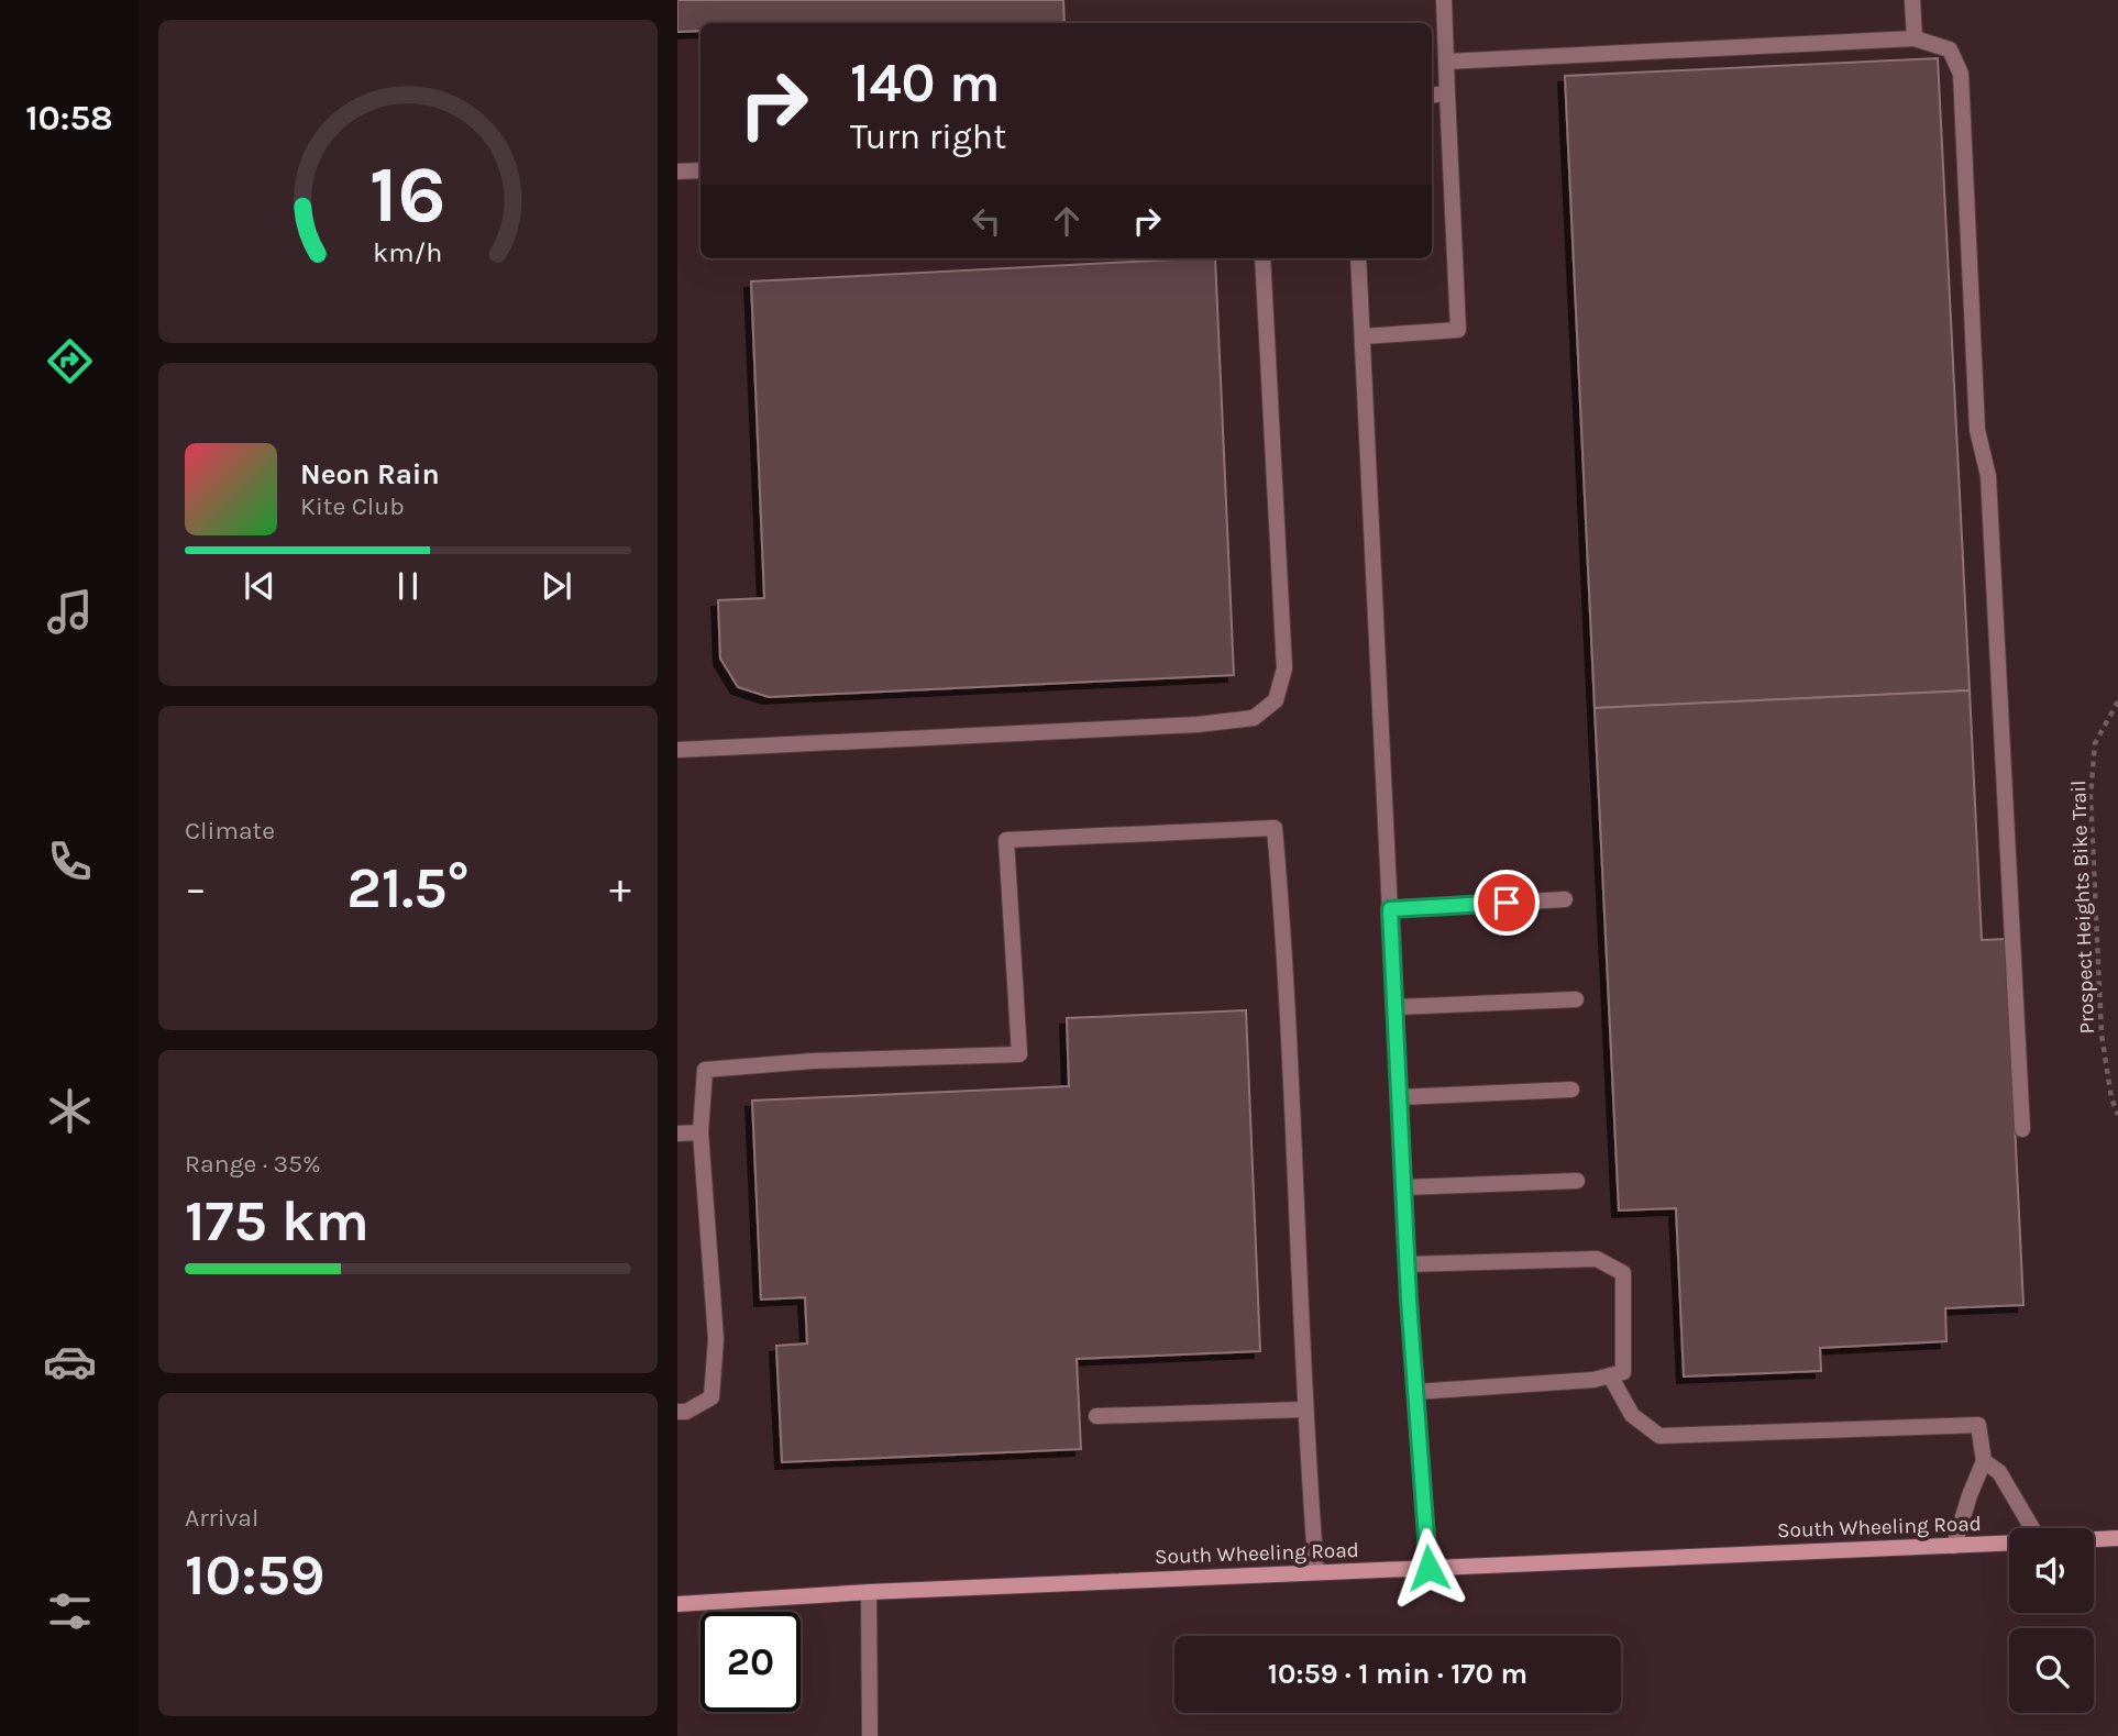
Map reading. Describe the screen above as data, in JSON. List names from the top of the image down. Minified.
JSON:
{"streets":{"main road":["South Wheeling Road"],"path":["Prospect Heights Bike Trail"]},"page":{"tabs":"10:58","turn":["140 m","Turn right"],"song":["Neon Rain","Kite Club"],"tile":["Climate",["Range · 35%","175 km"],["Arrival","10:59"]],"heat":["−","21.5°","+"],"limit":"20","trip":"10:59 · 1 min · 170 m","gauge":["16","km/h"]}}
